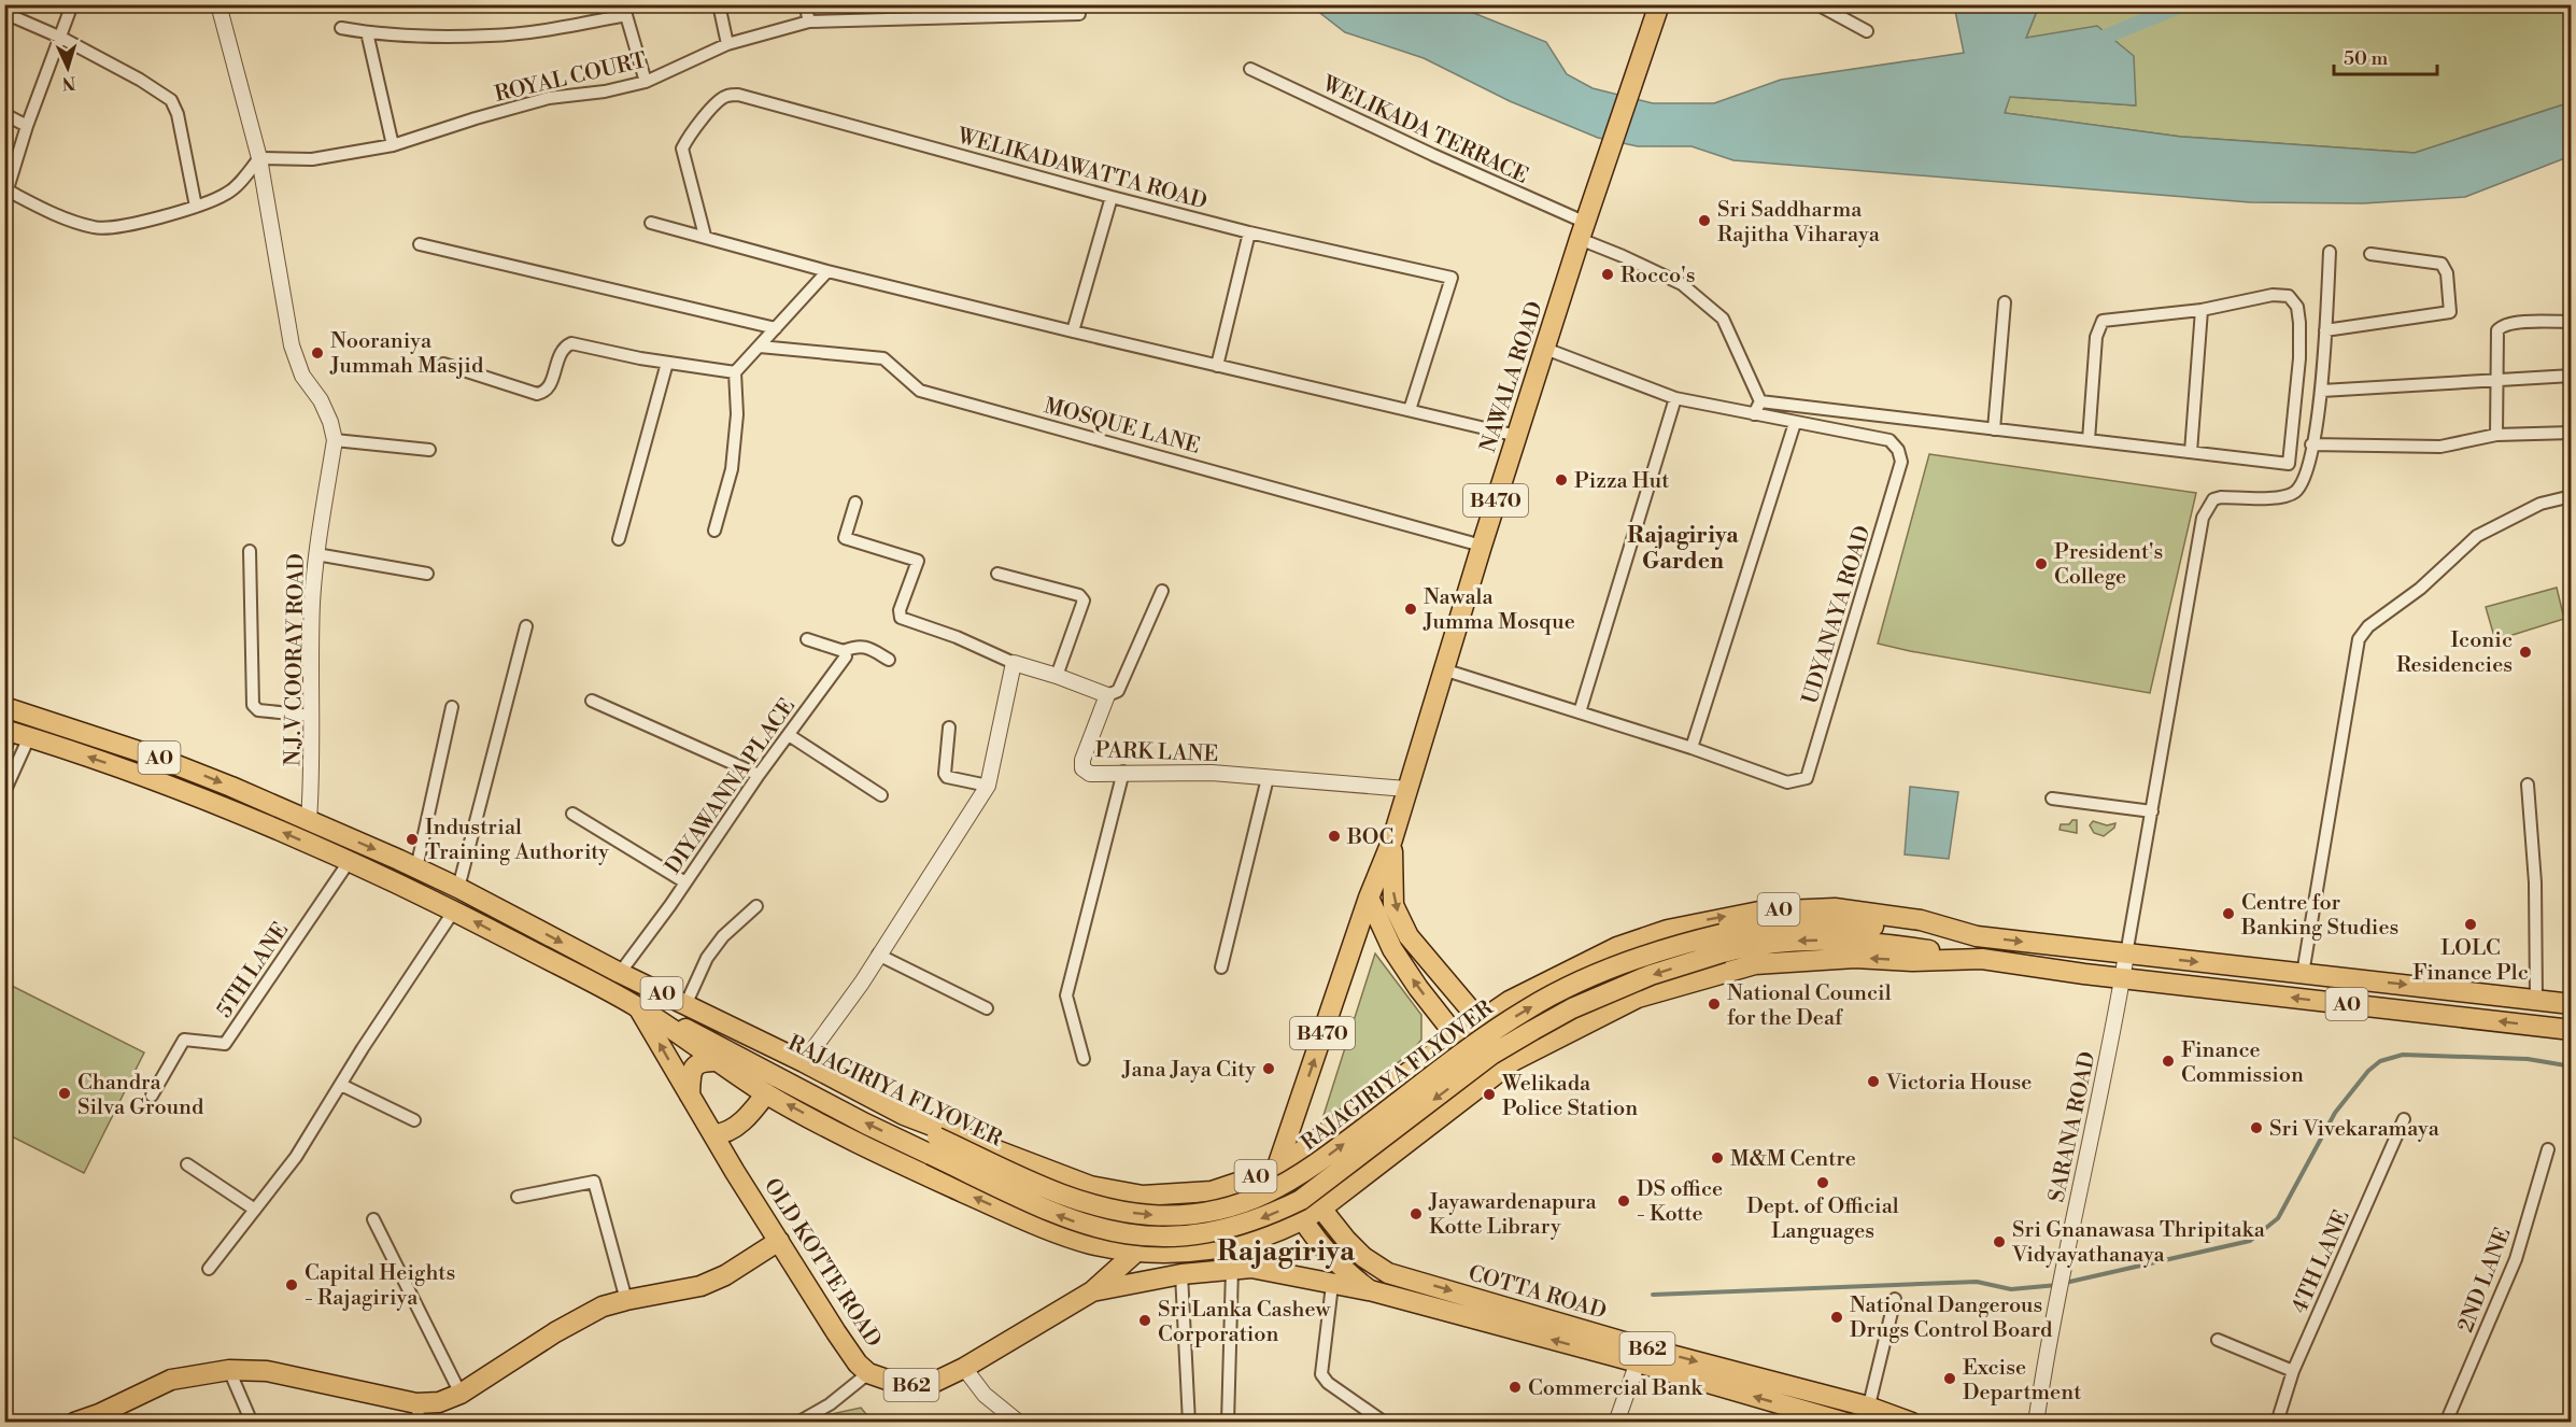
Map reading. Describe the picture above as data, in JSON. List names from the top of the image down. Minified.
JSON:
{"streets":{"main road":["NAWALA ROAD","B470","A0","RAJAGIRIYA FLYOVER","OLD KOTTE ROAD","COTTA ROAD","B62"],"street":["ROYAL COURT","WELIKADA TERRACE","WELIKADAWATTA ROAD","MOSQUE LANE","UDYANAYA ROAD","N.J.V COORAY ROAD","PARK LANE","DIYAWANNA PLACE","5TH LANE","SARANA ROAD","4TH LANE","2ND LANE"]},"crossings":[["ROYAL COURT","N.J.V COORAY ROAD"],["WELIKADA TERRACE","NAWALA ROAD"],["NAWALA ROAD","MOSQUE LANE"],["NAWALA ROAD","UDYANAYA ROAD"],["NAWALA ROAD","PARK LANE"],["NAWALA ROAD","A0"],["NAWALA ROAD","COTTA ROAD"],["N.J.V COORAY ROAD","A0"],["A0","DIYAWANNA PLACE"],["A0","5TH LANE"],["A0","RAJAGIRIYA FLYOVER"],["A0","SARANA ROAD"],["A0","OLD KOTTE ROAD"],["A0","COTTA ROAD"],["DIYAWANNA PLACE","RAJAGIRIYA FLYOVER"],["RAJAGIRIYA FLYOVER","OLD KOTTE ROAD"],["OLD KOTTE ROAD","COTTA ROAD"]],"districts":["Rajagiriya Garden","Rajagiriya"],"places":["Sri Saddharma Rajitha Viharaya","Rocco's","Nooraniya Jummah Masjid","Pizza Hut","President's College","Nawala Jumma Mosque","Iconic Residencies","BOC","Industrial Training Authority","Centre for Banking Studies","LOLC Finance Plc","National Council for the Deaf","Finance Commission","Jana Jaya City","Victoria House","Chandra Silva Ground","Welikada Police Station","Sri Vivekaramaya","M&M Centre","Dept. of Official Languages","DS office - Kotte","Jayawardenapura Kotte Library","Sri Gnanawasa Thripitaka Vidyayathanaya","Capital Heights - Rajagiriya","National Dangerous Drugs Control Board","Sri Lanka Cashew Corporation","Excise Department","Commercial Bank"],"scale_bar":"50 m","north":"bottom"}
